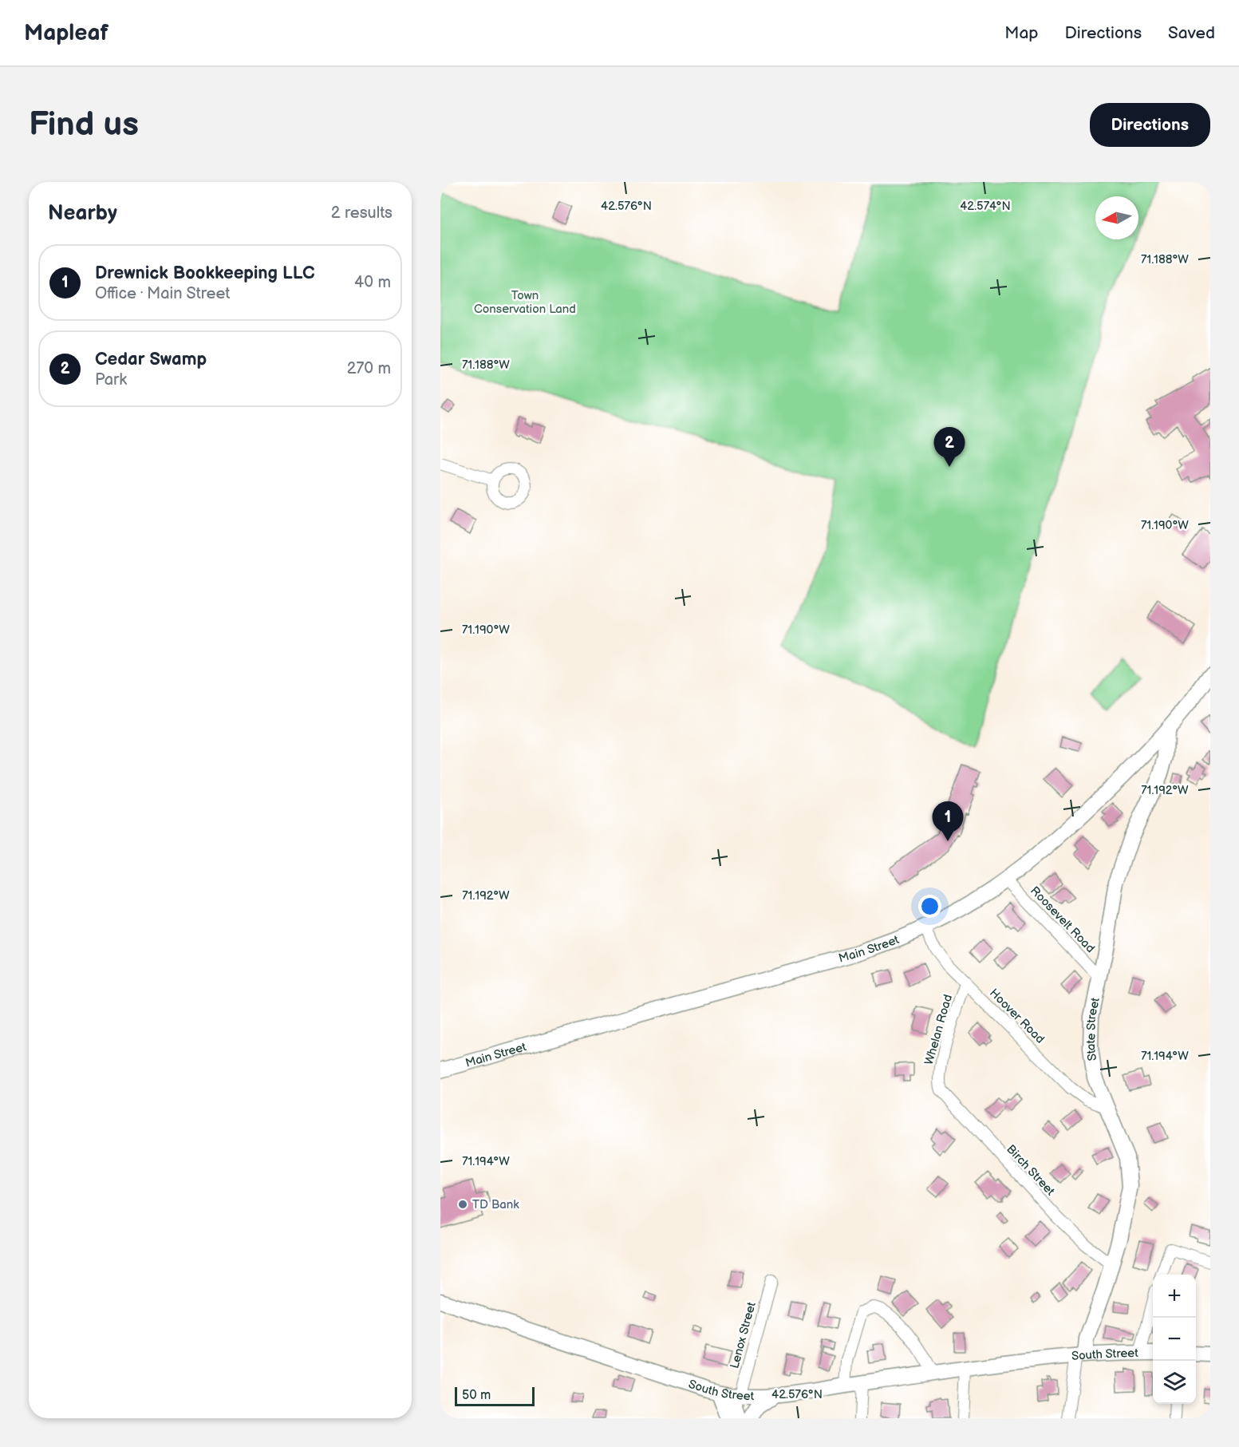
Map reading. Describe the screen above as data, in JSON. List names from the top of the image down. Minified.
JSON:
{"streets":{"street":["Roosevelt Road","Main Street","Hoover Road","State Street","Whelan Road","Birch Street","Lenox Street","South Street"]},"crossings":[["Roosevelt Road","Main Street"],["Roosevelt Road","State Street"],["Main Street","Hoover Road"],["Main Street","State Street"],["Hoover Road","State Street"],["Hoover Road","Whelan Road"],["State Street","Birch Street"],["State Street","South Street"],["Whelan Road","Birch Street"],["Lenox Street","South Street"]],"parks":["Town Conservation Land"],"places":["TD Bank"],"scale_bar":"50 m","north":"left","page":{"header":"Mapleaf","nav":["Map","Directions","Saved"],"buttons":"Directions","title":"Find us","heading":["Nearby","2 results"],"list":[{"mark":"1","name":"Drewnick Bookkeeping LLC","note":"Office · Main Street","value":"40 m"},{"mark":"2","name":"Cedar Swamp","note":"Park","value":"270 m"}],"pins":["2","1"],"map_buttons":["+","−"],"scale":"50 m"},"coordinates":["42.576°N","42.574°N","71.188°W","71.190°W","71.192°W","71.194°W"]}
